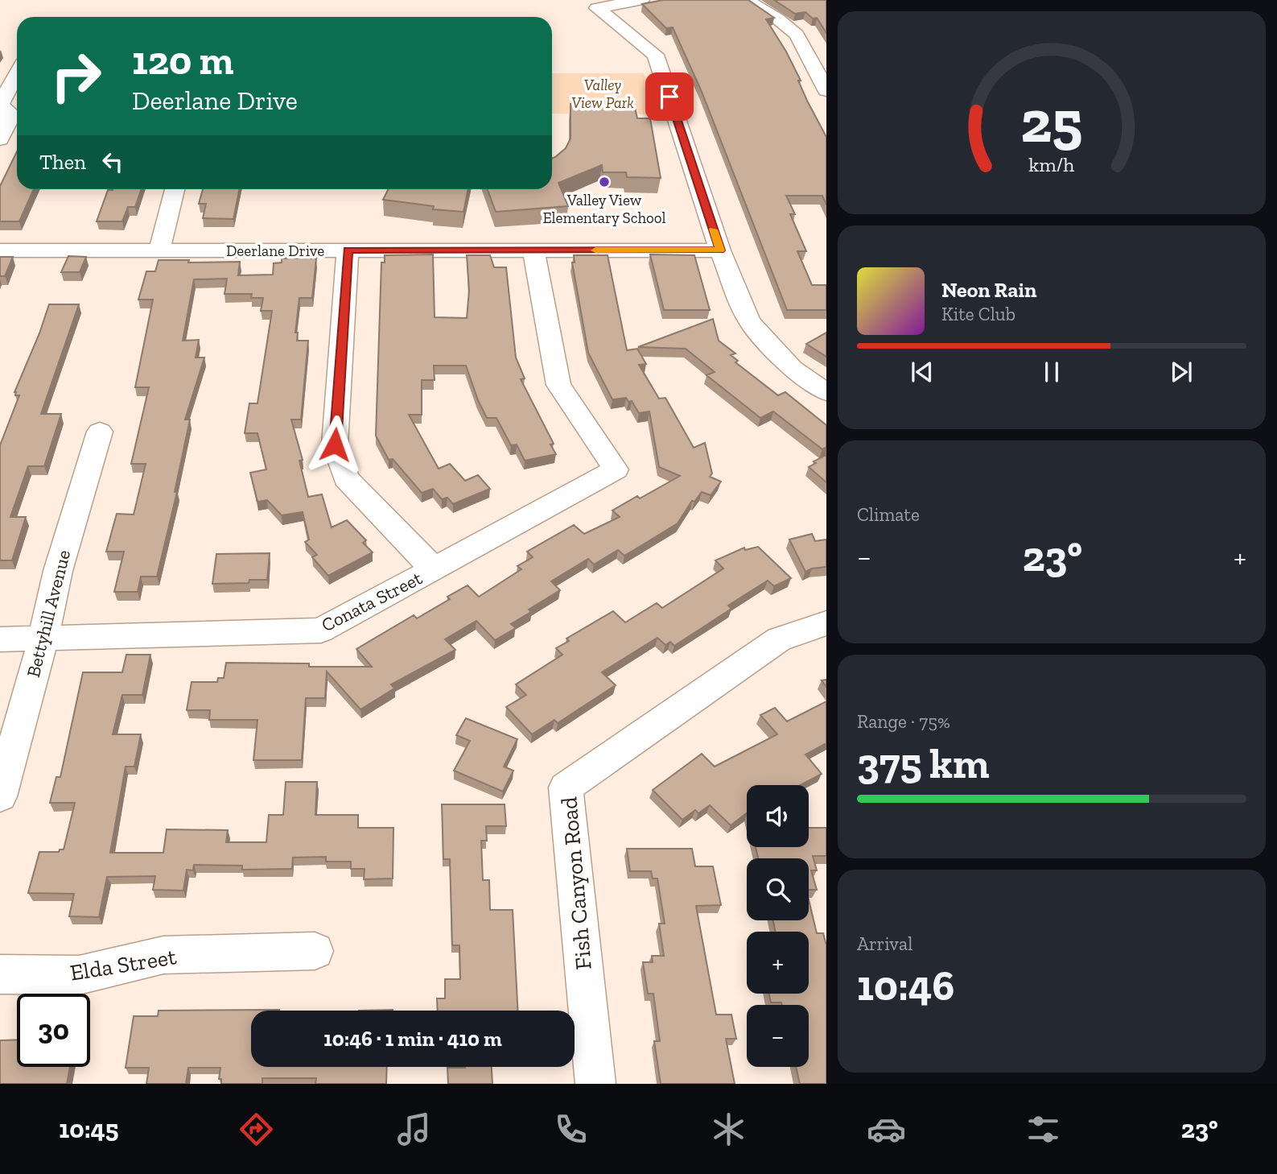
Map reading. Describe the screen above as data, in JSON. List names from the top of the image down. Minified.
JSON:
{"streets":{"street":["Deerlane Drive","Conata Street","Bettyhill Avenue","Fish Canyon Road","Elda Street"]},"crossings":[["Deerlane Drive","Conata Street"],["Conata Street","Bettyhill Avenue"]],"parks":["Valley View Park"],"places":["Valley View Elementary School"],"page":{"turn":["120 m","Deerlane Drive"],"then":"Then","song":["Neon Rain","Kite Club"],"tile":["Climate",["Range · 75%","375 km"],["Arrival","10:46"]],"heat":["−","23°","+"],"map_buttons":["+","−"],"limit":"30","trip":"10:46 · 1 min · 410 m","tabs":["10:45","23°"],"gauge":["25","km/h"]}}
